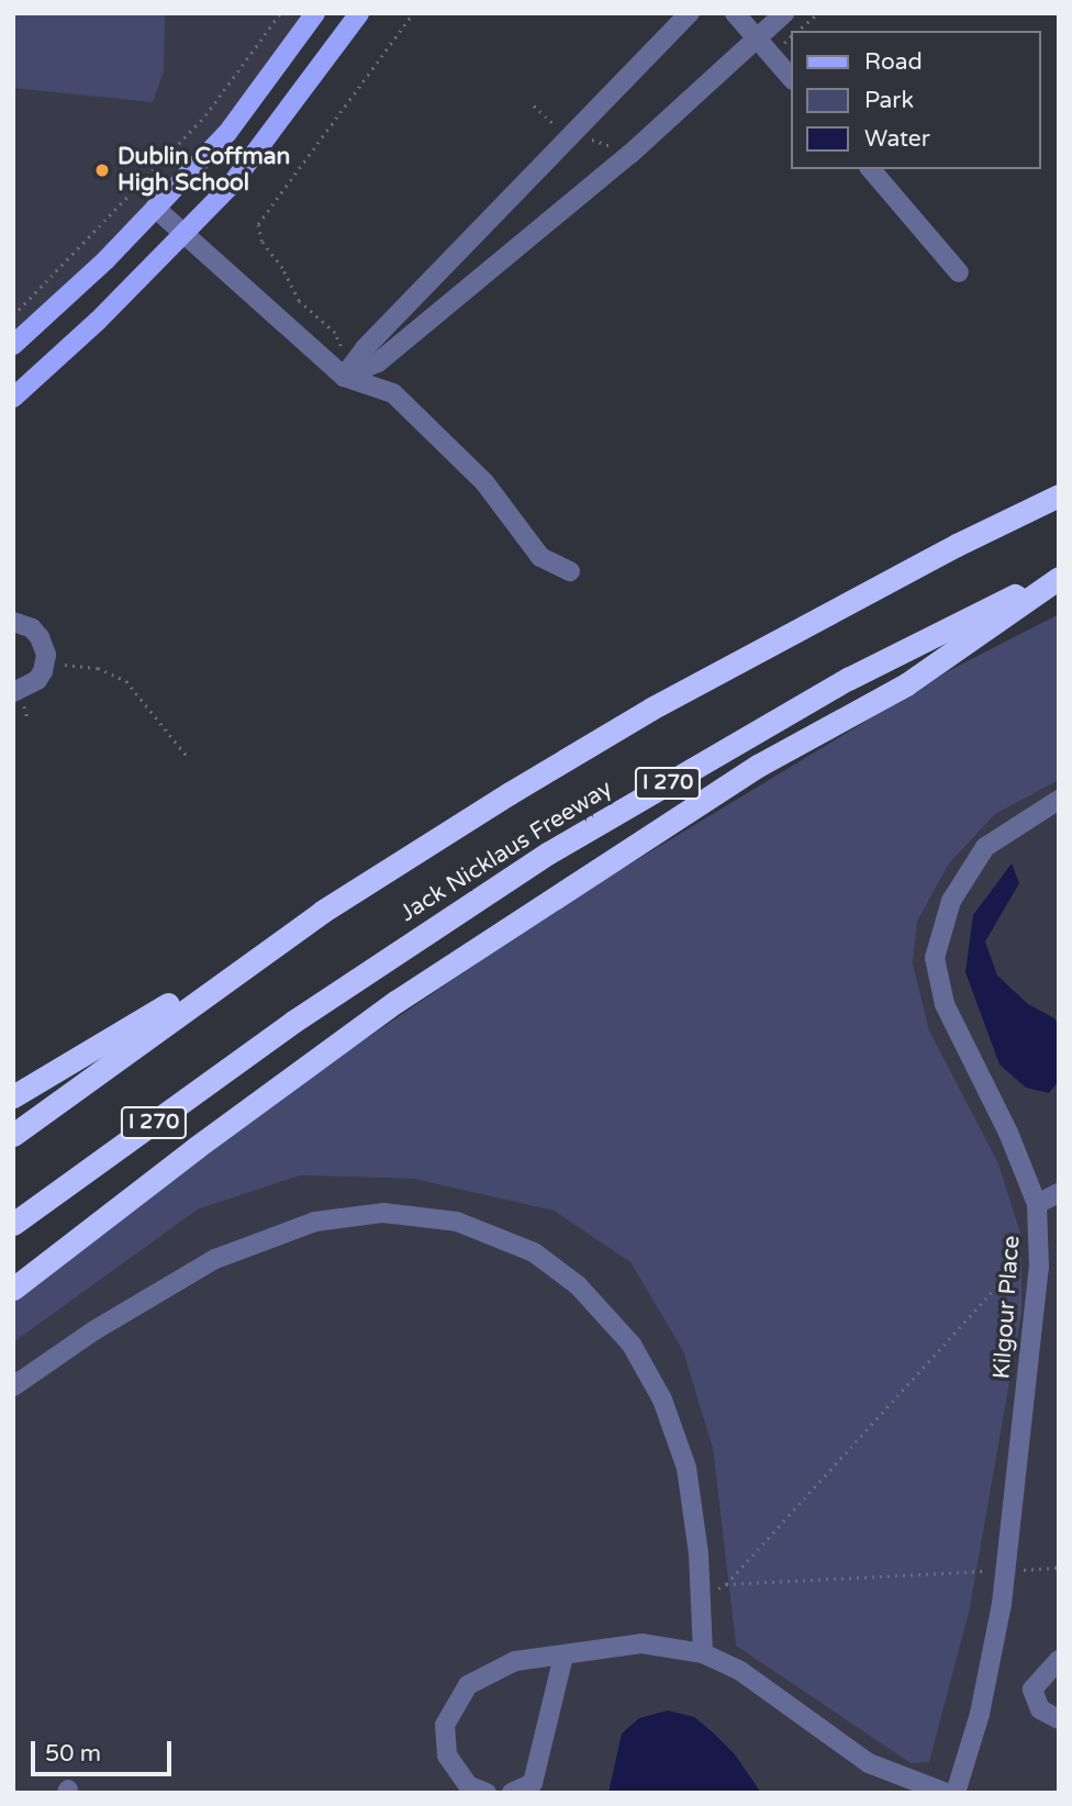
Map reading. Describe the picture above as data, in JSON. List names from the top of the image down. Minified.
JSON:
{"streets":{"highway":["I 270","Jack Nicklaus Freeway"],"street":["Kilgour Place"]},"places":["Dublin Coffman High School"],"legend":["Road","Park","Water"],"scale_bar":"50 m"}
